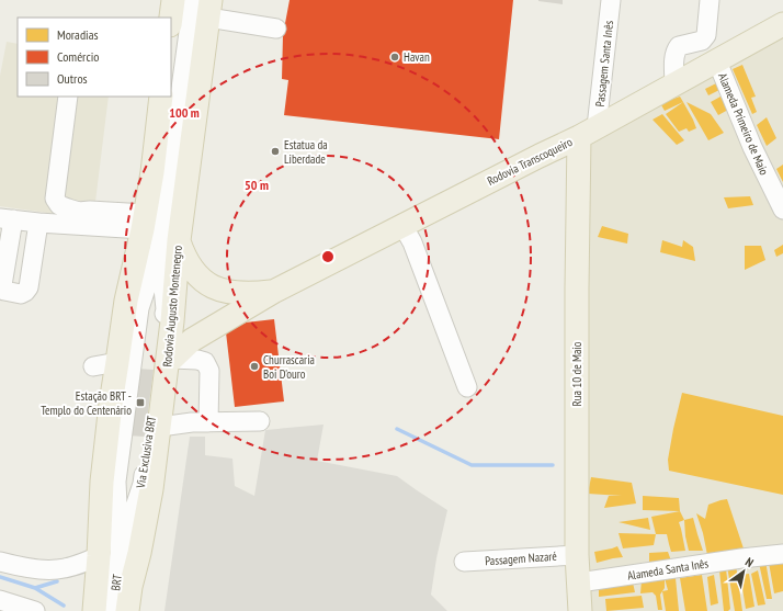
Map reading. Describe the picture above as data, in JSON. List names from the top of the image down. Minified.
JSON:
{"streets":{"main road":["Rodovia Transcoqueiro","Rodovia Augusto Montenegro","Rua 10 de Maio"],"street":["Passagem Santa Inês","Alameda Primeiro de Maio","Via Exclusiva BRT","Passagem Nazaré","Alameda Santa Inês","BRT"]},"crossings":[["Passagem Santa Inês","Rodovia Transcoqueiro"],["Passagem Santa Inês","Rua 10 de Maio"],["Alameda Primeiro de Maio","Rodovia Transcoqueiro"],["Rodovia Transcoqueiro","Rodovia Augusto Montenegro"],["Rodovia Transcoqueiro","Rua 10 de Maio"],["Rodovia Transcoqueiro","Via Exclusiva BRT"],["Rodovia Augusto Montenegro","Via Exclusiva BRT"],["Rua 10 de Maio","Passagem Nazaré"],["Rua 10 de Maio","Alameda Santa Inês"],["Via Exclusiva BRT","BRT"]],"places":{"other":["Havan","Estatua da Liberdade","Churrascaria Boi D'ouro"],"transit":["Estação BRT - Templo do Centenário"]},"legend":["Moradias","Comércio","Outros"],"north":"top right","rings":["100 m","50 m"]}
